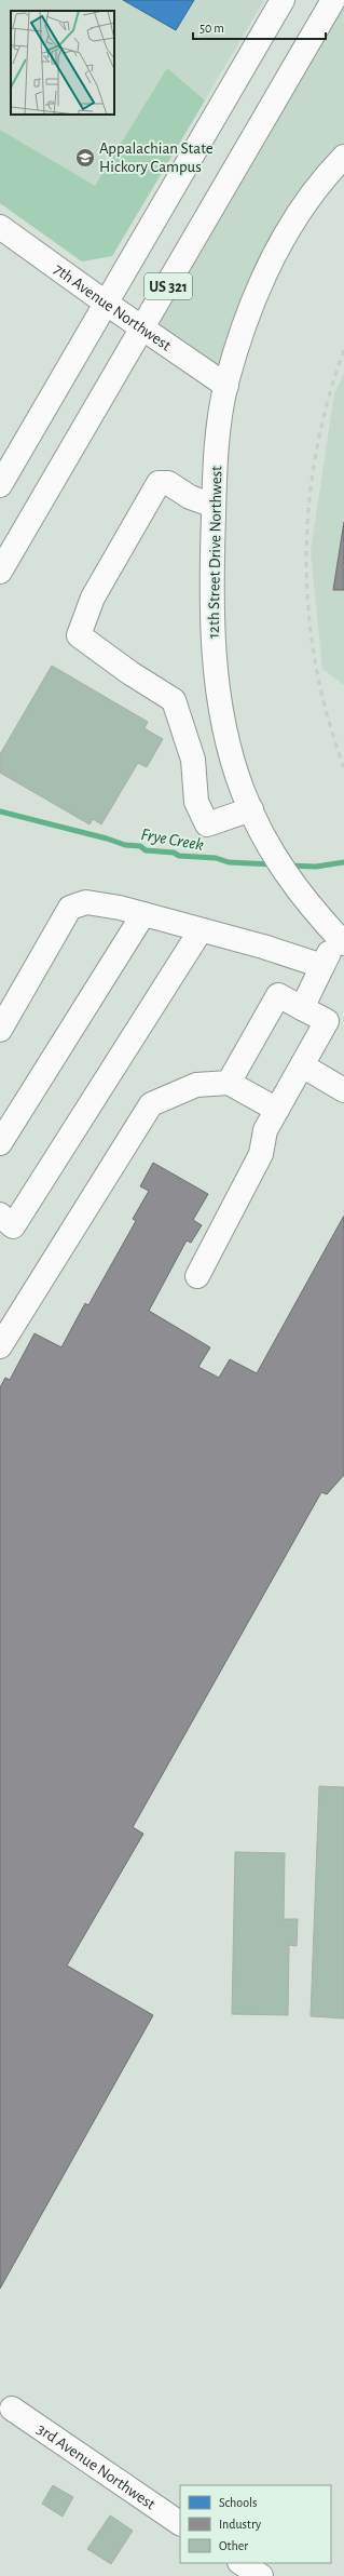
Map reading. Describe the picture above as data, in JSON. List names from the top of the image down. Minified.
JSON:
{"streets":{"main road":["US 321","7th Avenue Northwest","12th Street Drive Northwest","3rd Avenue Northwest"]},"crossings":[["US 321","7th Avenue Northwest"],["7th Avenue Northwest","12th Street Drive Northwest"]],"water":["Frye Creek"],"places":{"school or university":["Appalachian State Hickory Campus"]},"legend":["Schools","Industry","Other"],"scale_bar":"50 m"}
